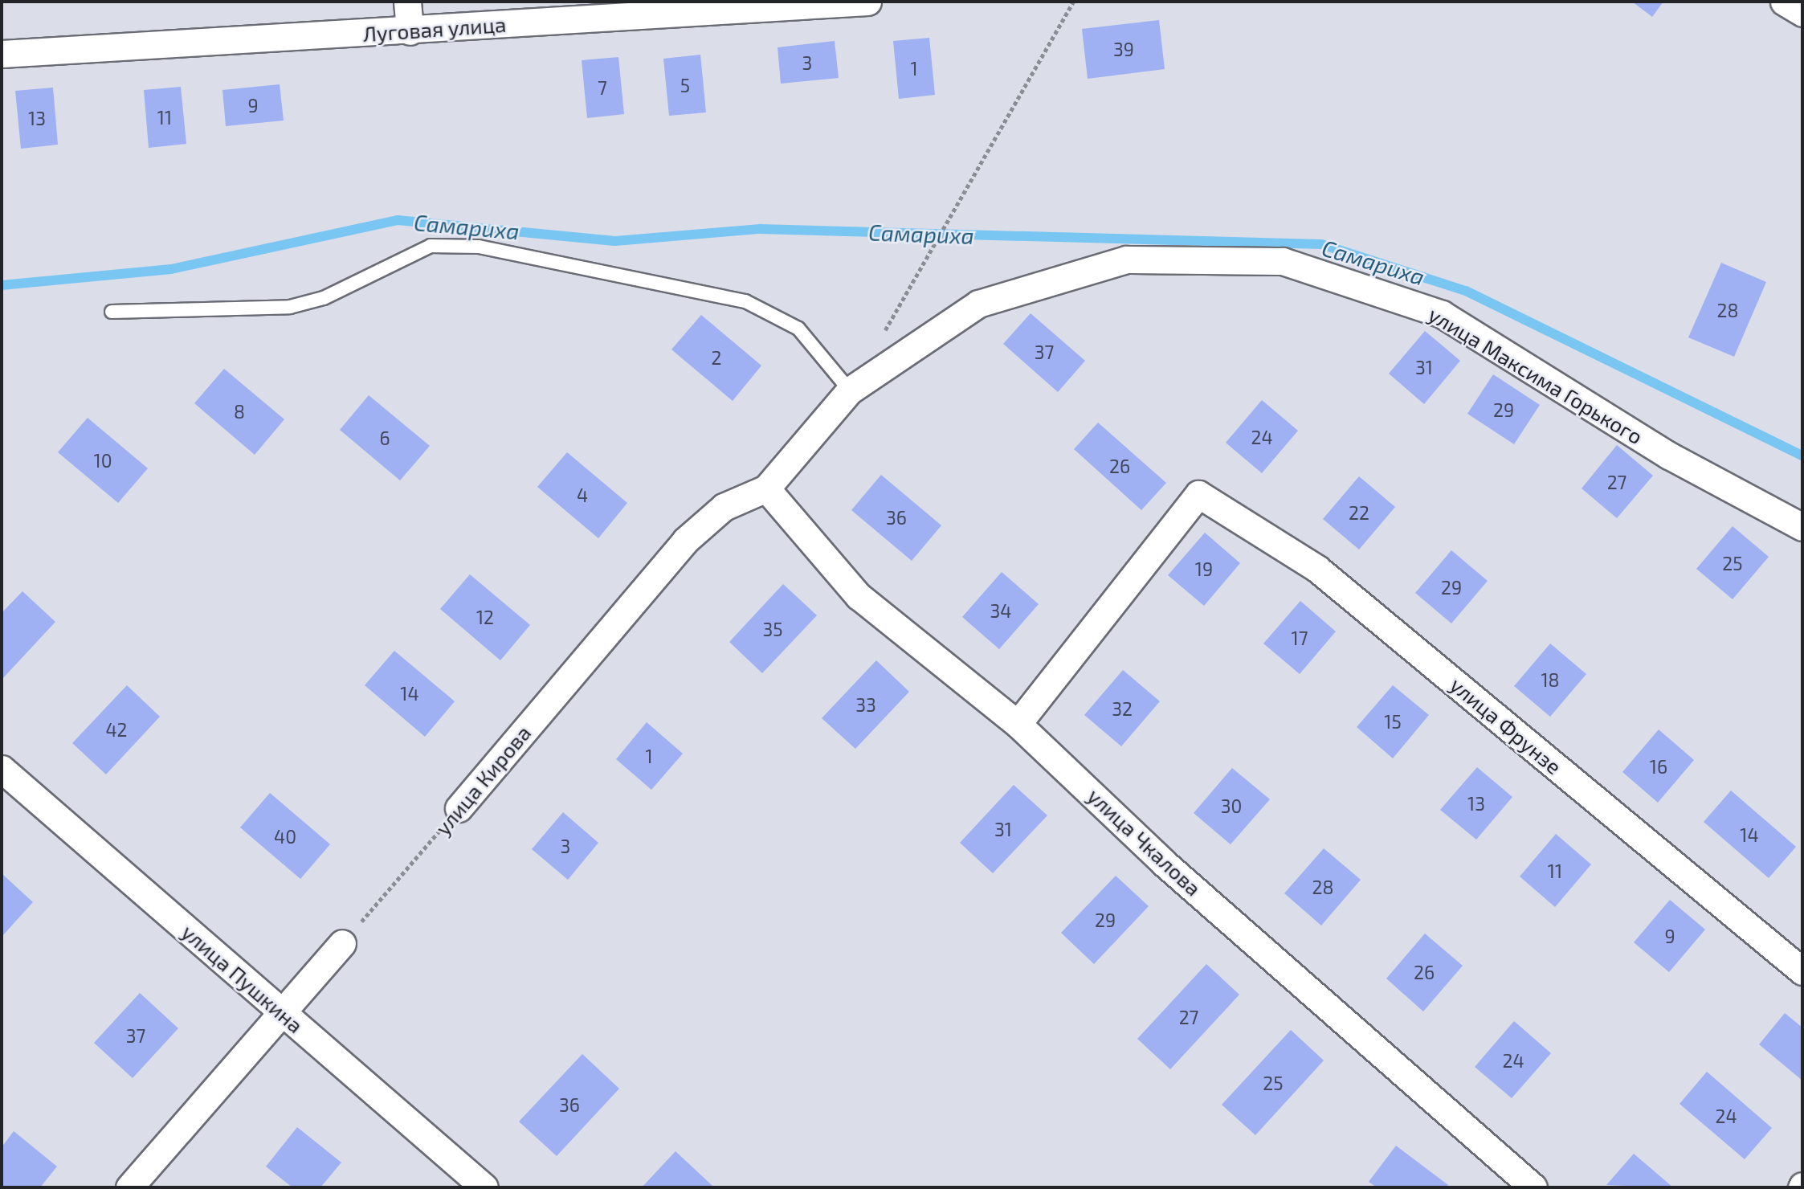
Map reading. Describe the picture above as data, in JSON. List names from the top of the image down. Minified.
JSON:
{"streets":{"street":["Луговая улица","улица Максима Горького","улица Фрунзе","улица Кирова","улица Чкалова","улица Пушкина"]},"crossings":[["улица Максима Горького","улица Кирова"],["улица Фрунзе","улица Чкалова"],["улица Кирова","улица Чкалова"]],"water":["Самариха"],"house_numbers":["39","3","1","5","7","9","11","13","28","37","2","31","29","8","24","6","10","26","27","4","22","36","25","19","29","34","12","35","17","18","14","33","32","15","42","1","16","13","30","31","14","40","3","11","28","29","9","26","27","37","24","25","36","24"]}
